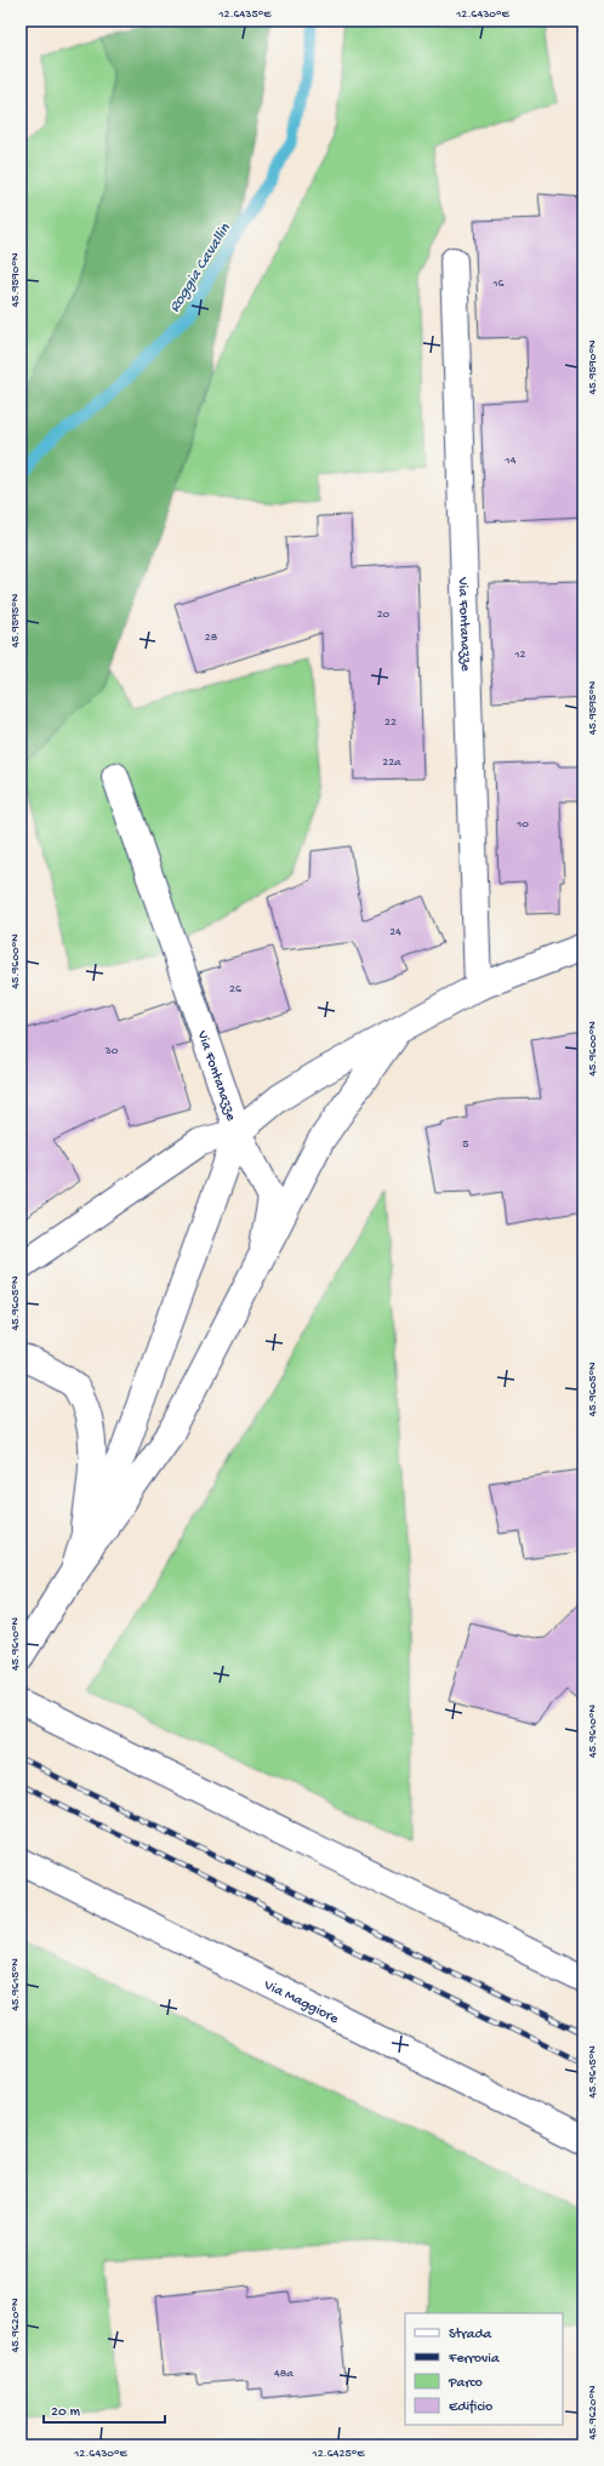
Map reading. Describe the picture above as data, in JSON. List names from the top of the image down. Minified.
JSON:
{"streets":{"street":["Via Fontanazze","Via Maggiore"]},"water":["Roggia Cavallin"],"house_numbers":["16","14","20","28","12","22","22a","10","24","26","30","5","48a"],"legend":["Strada","Ferrovia","Parco","Edificio"],"scale_bar":"20 m","coordinates":["12.6435°E","12.6430°E","45.9590°N","45.9595°N","45.9600°N","45.9605°N","45.9610°N","45.9615°N","45.9620°N","12.6425°E"]}
